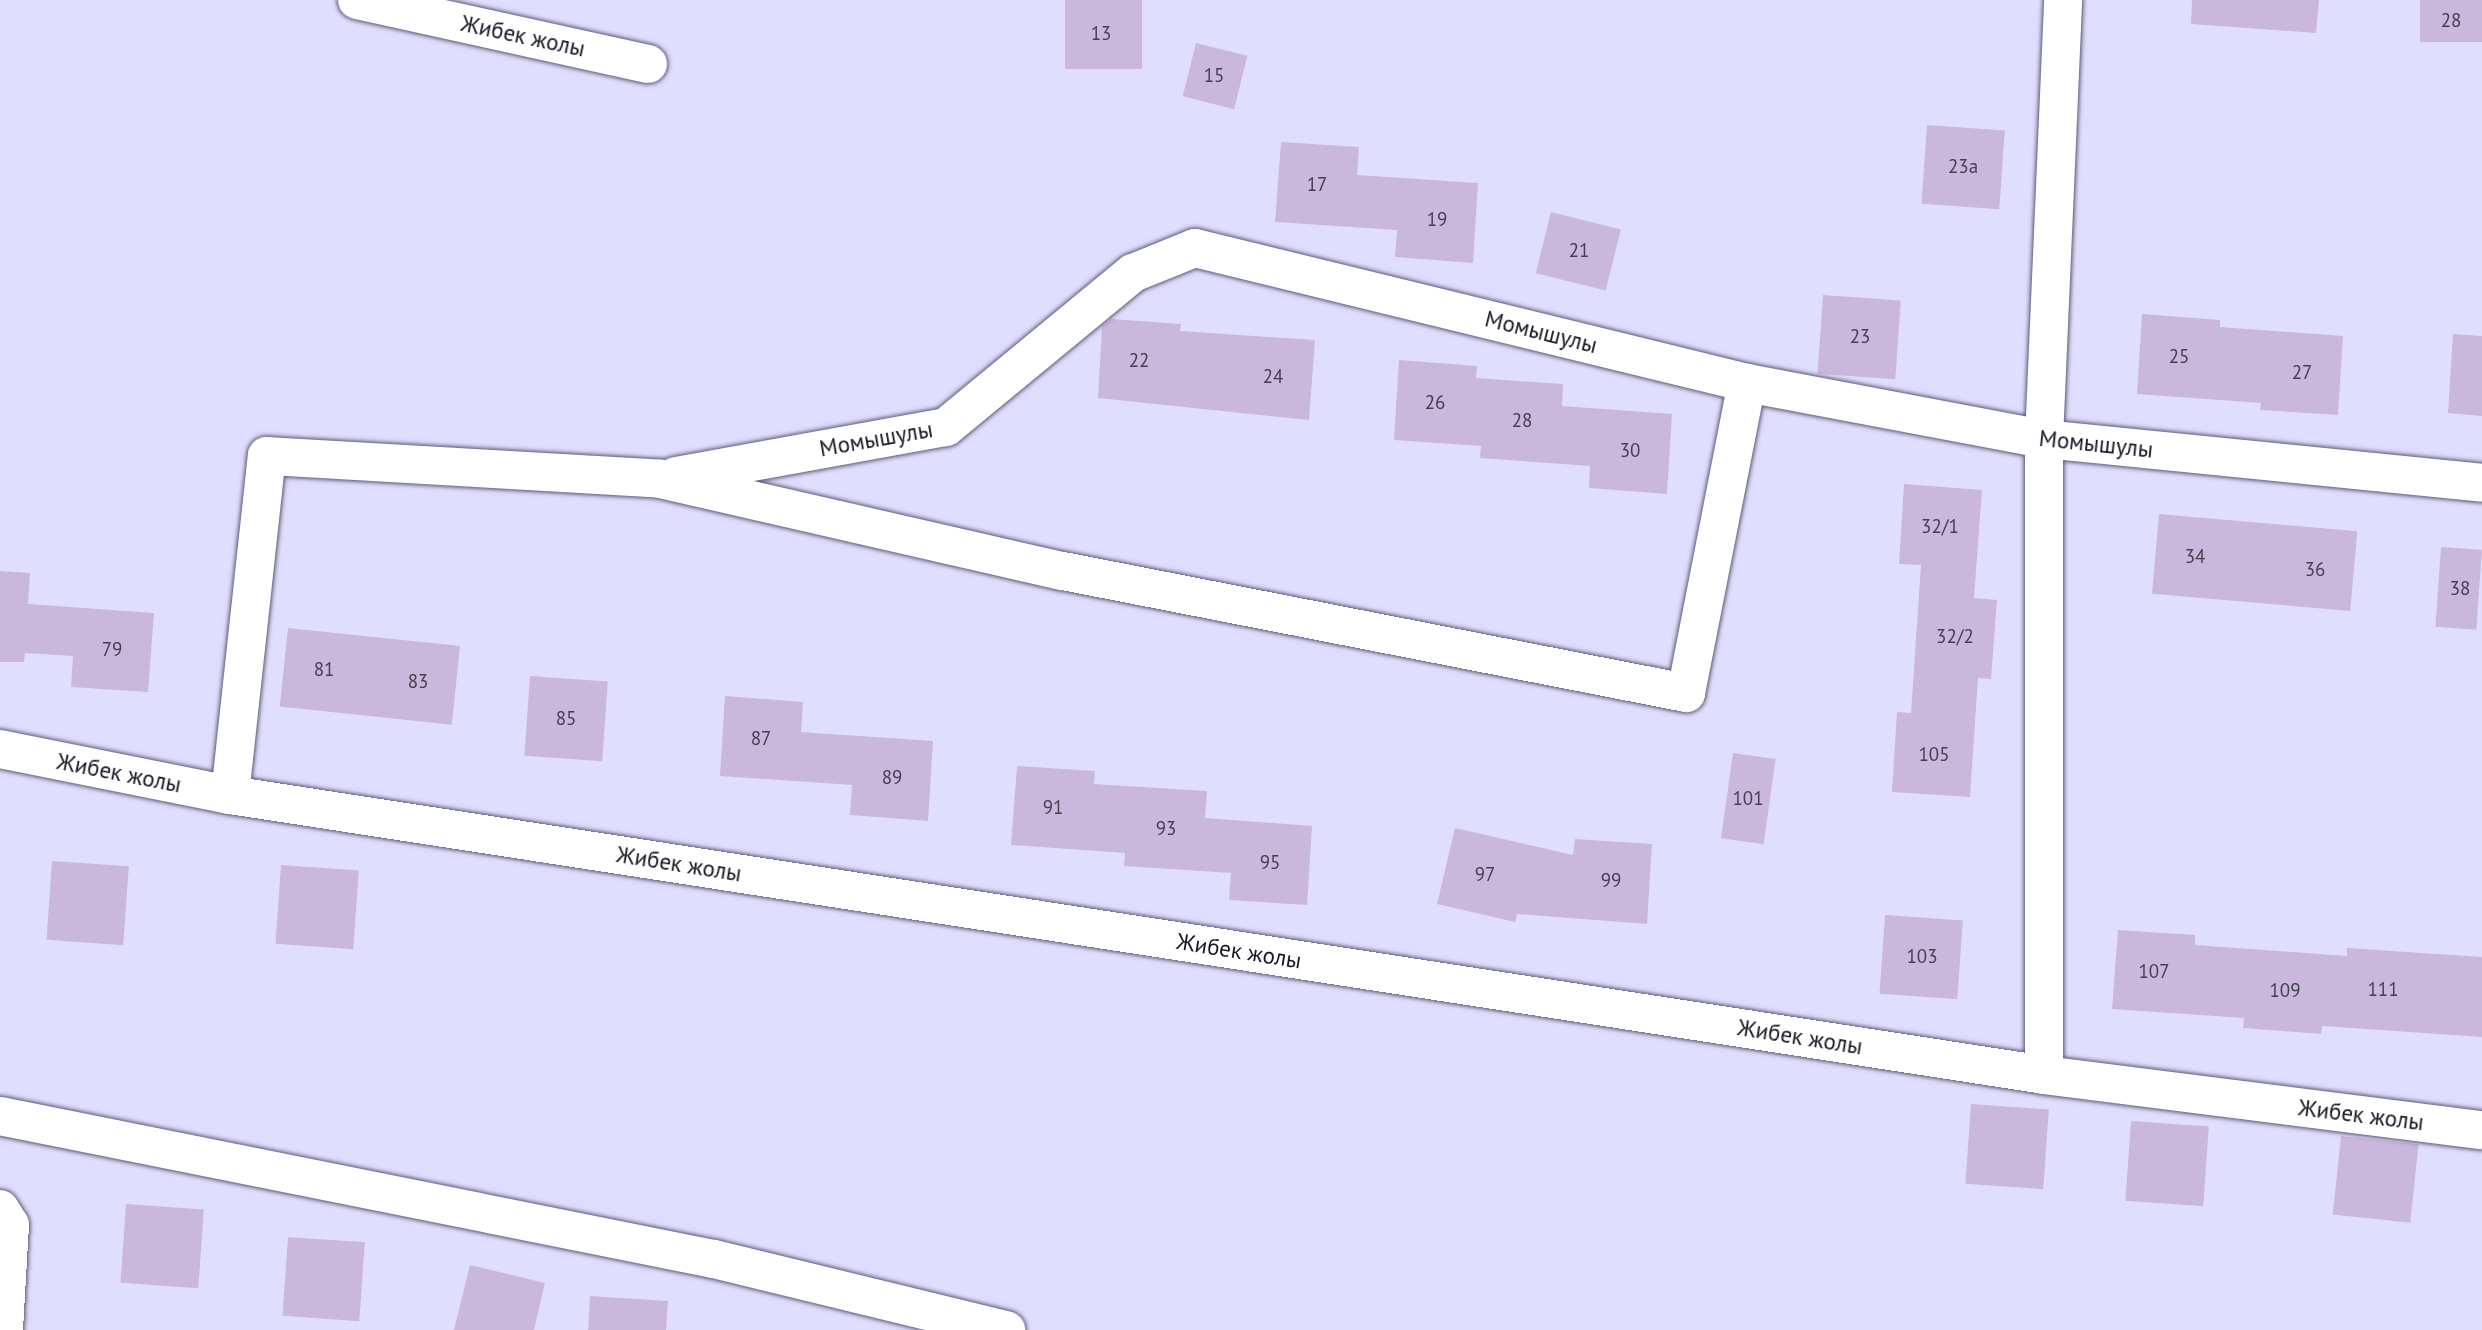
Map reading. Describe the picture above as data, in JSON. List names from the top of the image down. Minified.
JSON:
{"streets":{"street":["Жибек жолы","Момышулы"]},"house_numbers":["28","13","15","23а","17","19","21","23","25","22","27","24","26","28","30","32/1","34","36","38","32/2","79","81","83","85","87","105","89","101","91","93","95","97","99","103","107","111","109"]}
